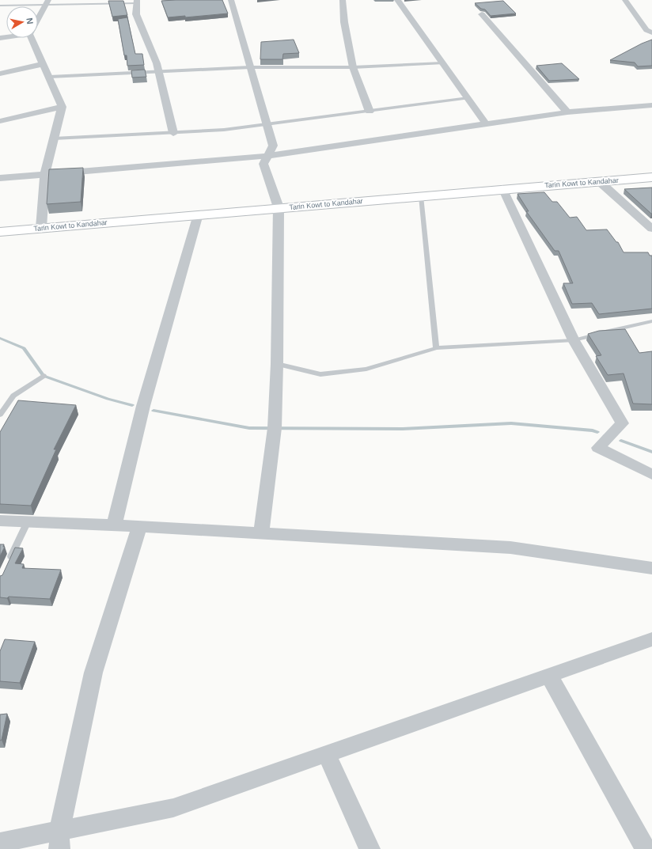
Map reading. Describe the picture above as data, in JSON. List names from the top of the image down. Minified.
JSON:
{"streets":{"main road":["Tarin Kowt to Kandahar"]},"north":"right"}
